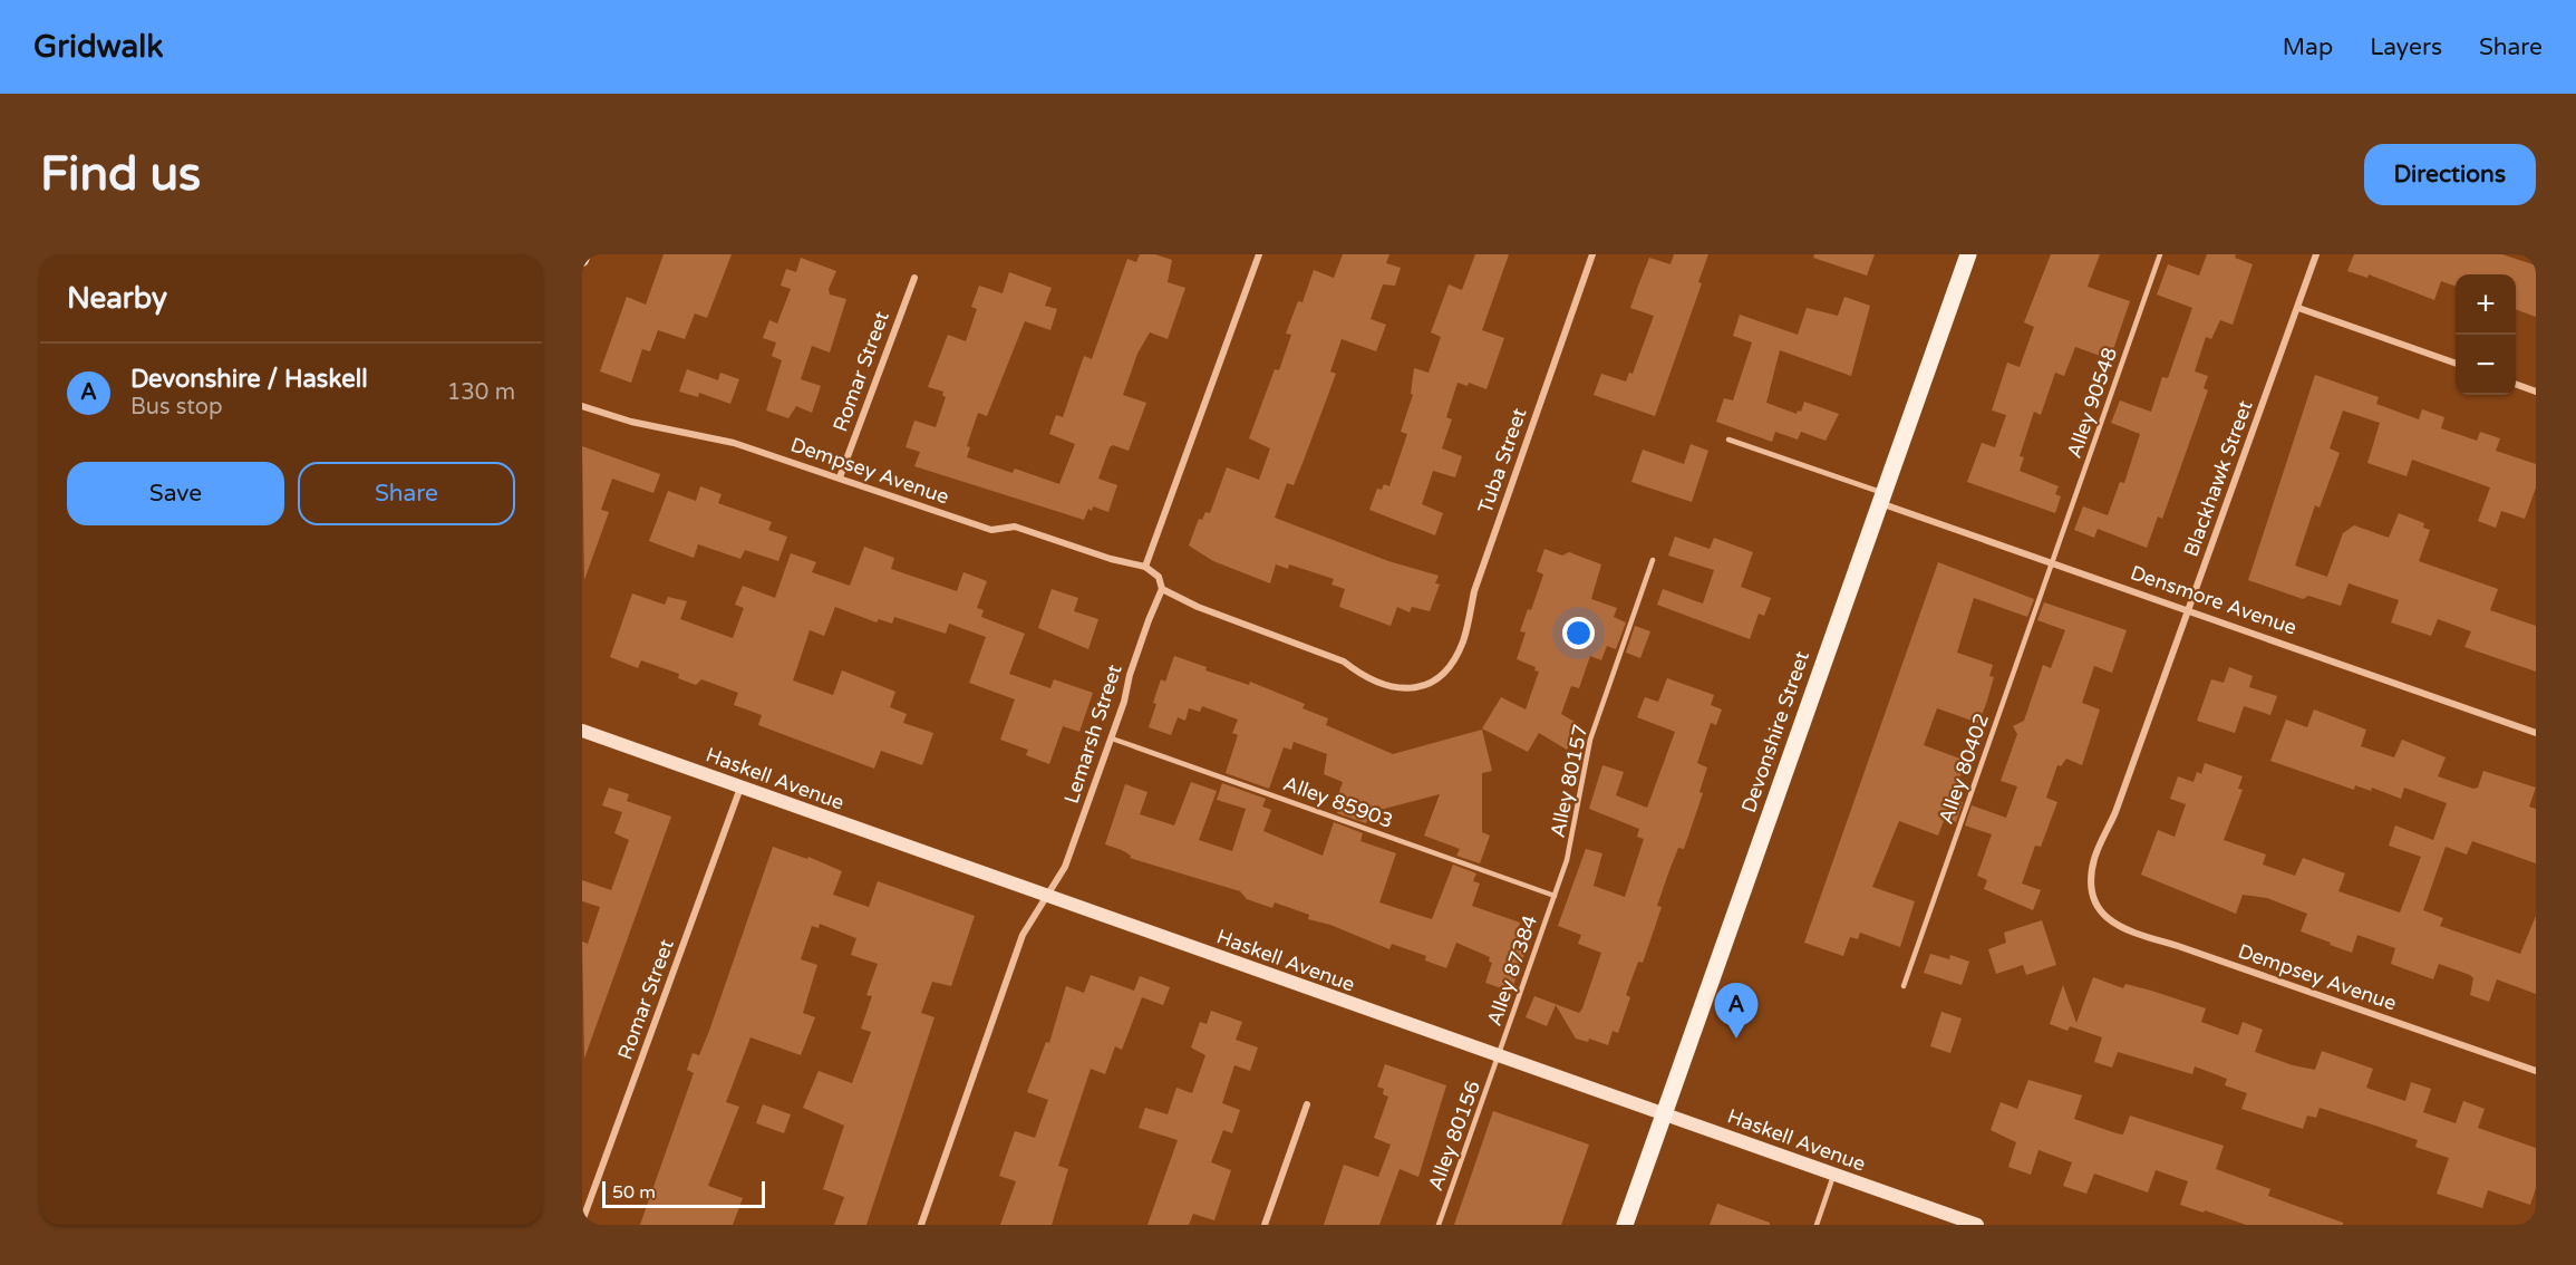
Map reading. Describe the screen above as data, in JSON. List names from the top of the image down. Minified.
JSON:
{"streets":{"main road":["Devonshire Street","Haskell Avenue"],"street":["Romar Street","Tuba Street","Dempsey Avenue","Blackhawk Street","Densmore Avenue","Lemarsh Street"],"lane":["Alley 90548","Alley 80402","Alley 80157","Alley 85903","Alley 87384","Alley 80156"]},"crossings":[["Romar Street","Dempsey Avenue"],["Romar Street","Haskell Avenue"],["Alley 90548","Densmore Avenue"],["Alley 90548","Alley 80402"],["Tuba Street","Lemarsh Street"],["Dempsey Avenue","Blackhawk Street"],["Blackhawk Street","Densmore Avenue"],["Densmore Avenue","Devonshire Street"],["Densmore Avenue","Alley 80402"],["Devonshire Street","Haskell Avenue"],["Lemarsh Street","Haskell Avenue"],["Lemarsh Street","Alley 85903"],["Haskell Avenue","Alley 87384"],["Haskell Avenue","Alley 80156"],["Alley 80157","Alley 85903"],["Alley 80157","Alley 87384"],["Alley 85903","Alley 87384"],["Alley 87384","Alley 80156"]],"scale_bar":"50 m","page":{"header":"Gridwalk","nav":["Map","Layers","Share"],"buttons":["Directions",["Save","Share"]],"title":"Find us","heading":"Nearby","map_buttons":["+","−"],"list":[{"mark":"A","name":"Devonshire / Haskell","note":"Bus stop","value":"130 m"}],"pins":"A","scale":"50 m"}}
